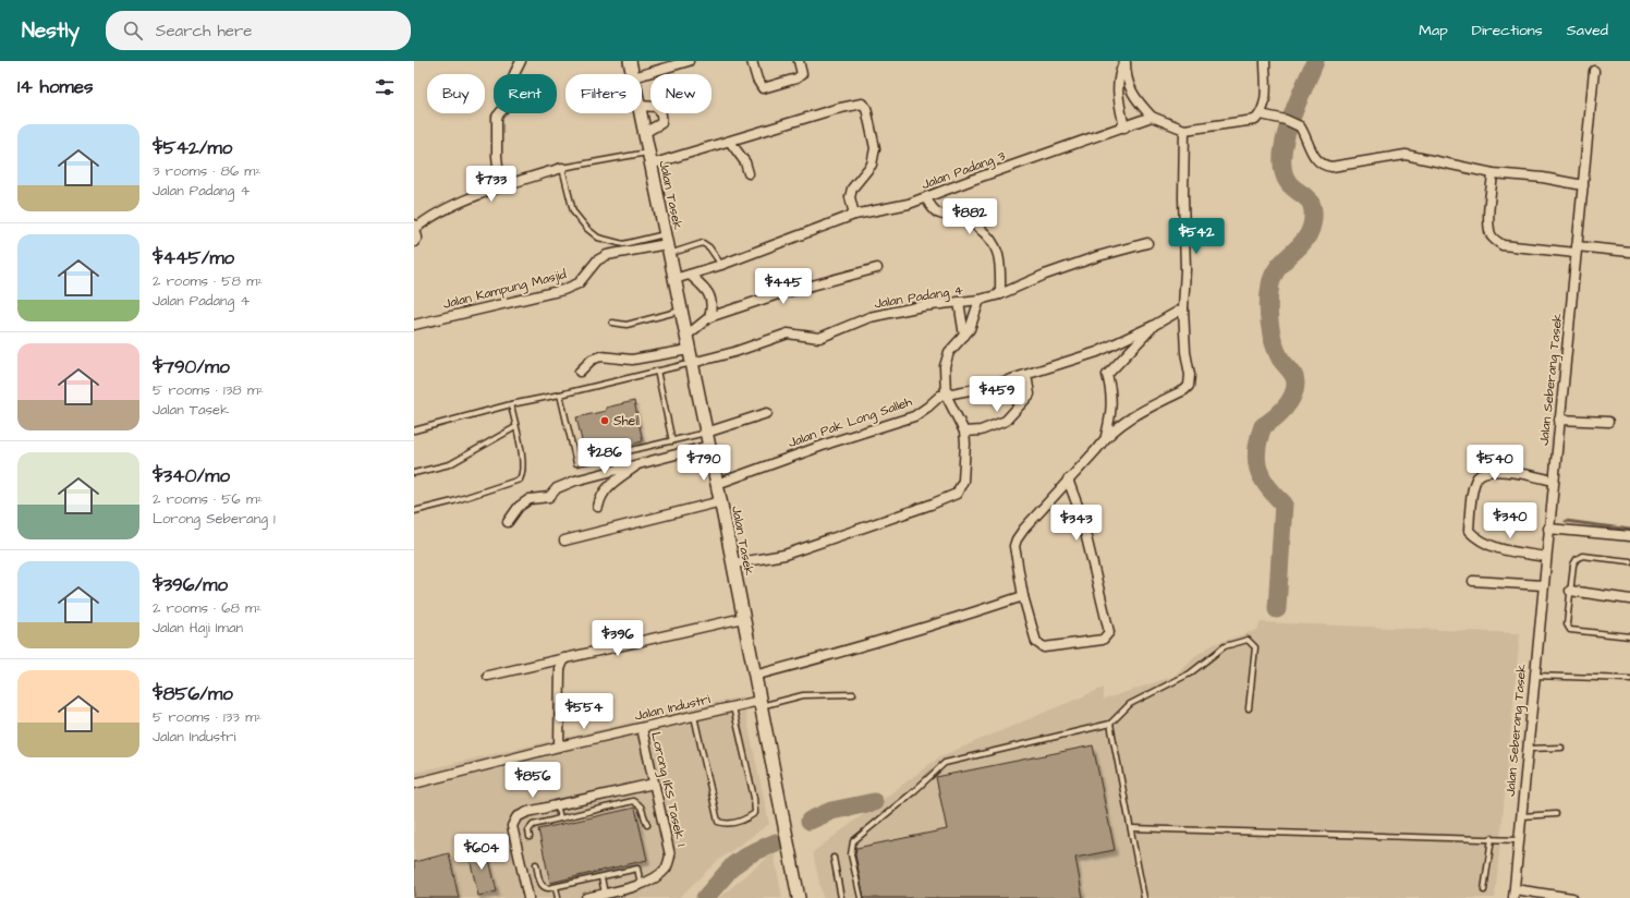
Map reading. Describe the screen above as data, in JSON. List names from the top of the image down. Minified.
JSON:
{"streets":{"main road":["Jalan Tasek"],"street":["Jalan Padang 3","Jalan Kampung Masjid","Jalan Padang 4","Jalan Seberang Tasek","Jalan Pak Long Salleh","Jalan Industri","Lorong IKS Tasek 1"]},"crossings":[["Jalan Padang 3","Jalan Tasek"],["Jalan Tasek","Jalan Kampung Masjid"],["Jalan Tasek","Jalan Padang 4"],["Jalan Tasek","Jalan Pak Long Salleh"],["Jalan Tasek","Jalan Industri"],["Jalan Industri","Lorong IKS Tasek 1"]],"places":["Shell"],"page":{"header":"Nestly","search":"Search here","nav":["Map","Directions","Saved"],"heading":"14 homes","chip":["Buy","Rent","Filters","New"],"list":[{"name":"$542/mo","note":"3 rooms · 86 m² · Jalan Padang 4"},{"name":"$445/mo","note":"2 rooms · 58 m² · Jalan Padang 4"},{"name":"$790/mo","note":"5 rooms · 138 m² · Jalan Tasek"},{"name":"$340/mo","note":"2 rooms · 56 m² · Lorong Seberang 1"},{"name":"$396/mo","note":"2 rooms · 68 m² · Jalan Haji Iman"},{"name":"$856/mo","note":"5 rooms · 133 m² · Jalan Industri"}],"price":["$733","$882","$542","$445","$459","$286","$790","$540","$340","$343","$396","$554","$856","$604"]}}
